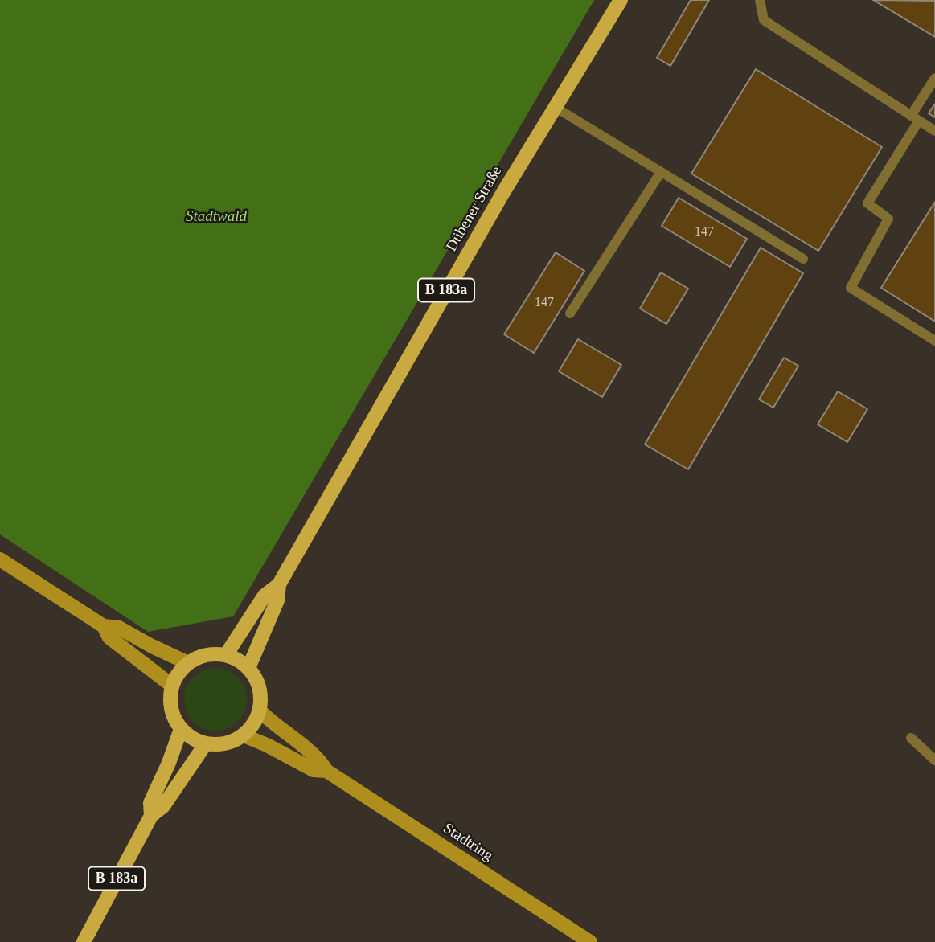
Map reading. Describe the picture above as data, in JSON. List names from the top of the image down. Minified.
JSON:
{"streets":{"main road":["Dübener Straße","B 183a","Stadtring"]},"crossings":[["Dübener Straße","B 183a"],["Dübener Straße","Stadtring"],["B 183a","Stadtring"]],"parks":["Stadtwald"],"house_numbers":["147","147"]}
